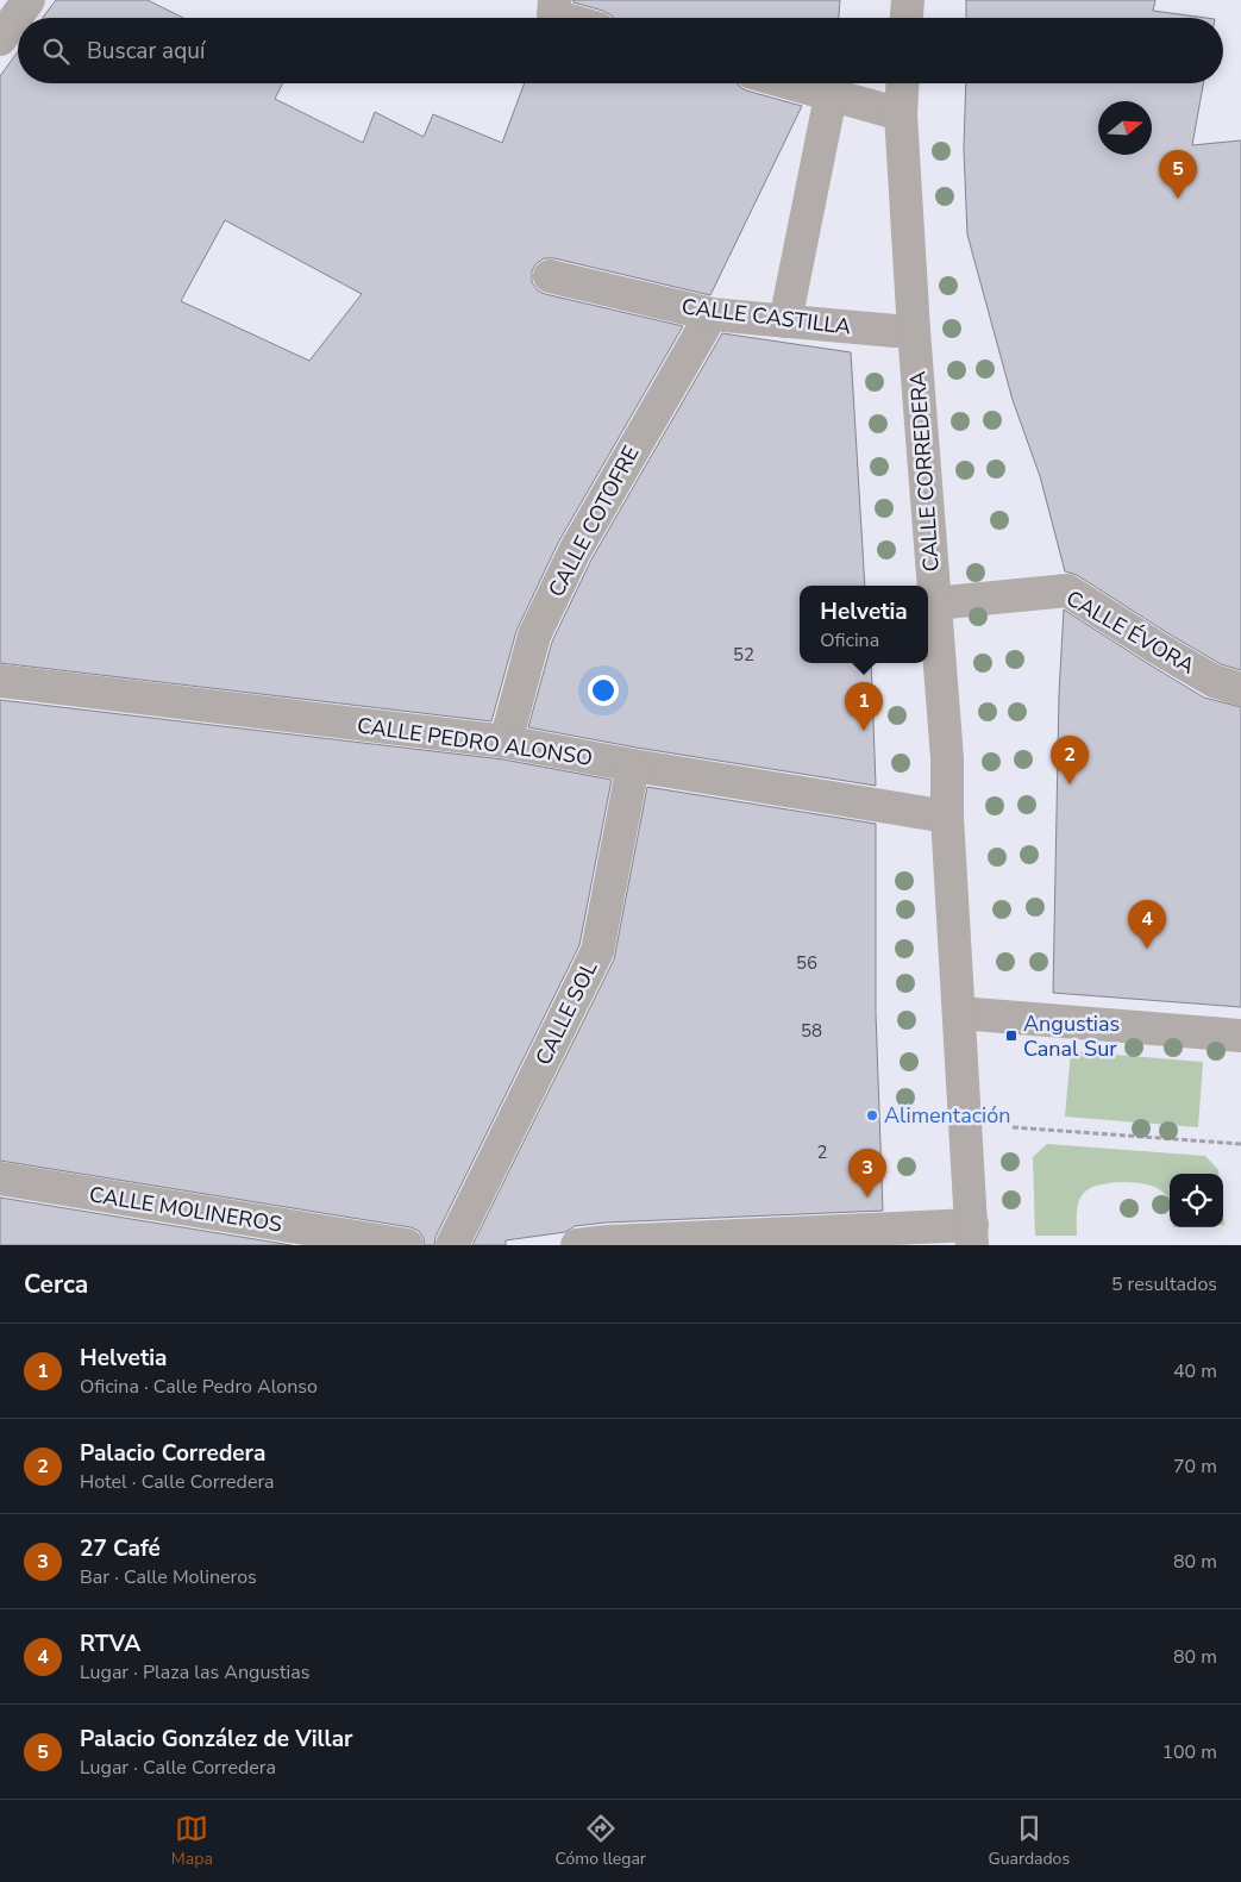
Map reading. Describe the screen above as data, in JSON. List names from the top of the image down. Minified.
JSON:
{"streets":{"street":["CALLE CASTILLA","CALLE CORREDERA","CALLE COTOFRE","CALLE ÉVORA","CALLE PEDRO ALONSO","CALLE SOL","CALLE MOLINEROS"]},"crossings":[["CALLE CASTILLA","CALLE CORREDERA"],["CALLE CASTILLA","CALLE COTOFRE"],["CALLE CORREDERA","CALLE PEDRO ALONSO"],["CALLE COTOFRE","CALLE PEDRO ALONSO"],["CALLE PEDRO ALONSO","CALLE SOL"]],"places":{"transit":["Angustias Canal Sur"],"other":["Alimentación"]},"house_numbers":["52","56","58","2"],"north":"right","page":{"search":"Buscar aquí","pins":["5","1","2","4","3"],"popup":["Helvetia","Oficina"],"heading":["Cerca","5 resultados"],"list":[{"mark":"1","name":"Helvetia","note":"Oficina · Calle Pedro Alonso","value":"40 m"},{"mark":"2","name":"Palacio Corredera","note":"Hotel · Calle Corredera","value":"70 m"},{"mark":"3","name":"27 Café","note":"Bar · Calle Molineros","value":"80 m"},{"mark":"4","name":"RTVA","note":"Lugar · Plaza las Angustias","value":"80 m"},{"mark":"5","name":"Palacio González de Villar","note":"Lugar · Calle Corredera","value":"100 m"}],"nav":["Mapa","Cómo llegar","Guardados"]}}
